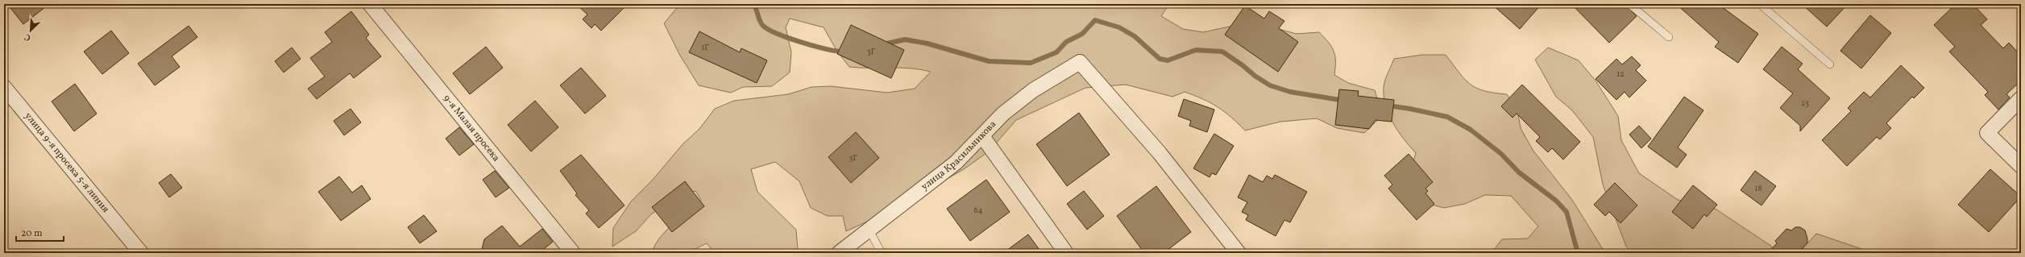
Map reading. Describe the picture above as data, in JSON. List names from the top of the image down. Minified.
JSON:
{"streets":{"street":["9-я Малая просека","улица Красильникова","улица 9-я просека 5-я линия"]},"house_numbers":["1Г","3Г","12","25","5Г","18","64"],"scale_bar":"20 m","north":"bottom left"}
